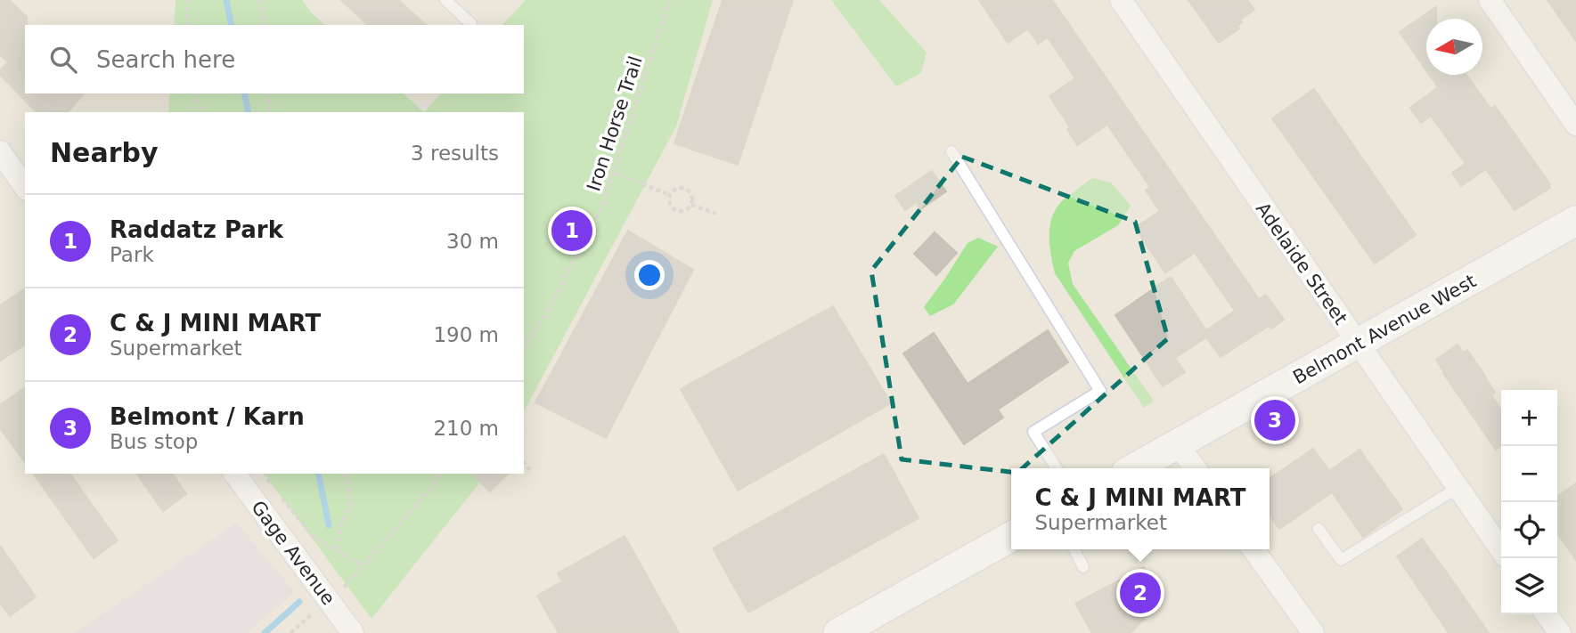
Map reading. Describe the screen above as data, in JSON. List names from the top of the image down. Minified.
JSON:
{"streets":{"street":["Adelaide Street","Belmont Avenue West","Gage Avenue"],"path":["Iron Horse Trail"]},"crossings":[["Adelaide Street","Belmont Avenue West"]],"north":"left","page":{"search":"Search here","heading":["Nearby","3 results"],"list":[{"mark":"1","name":"Raddatz Park","note":"Park","value":"30 m"},{"mark":"2","name":"C & J MINI MART","note":"Supermarket","value":"190 m"},{"mark":"3","name":"Belmont / Karn","note":"Bus stop","value":"210 m"}],"pins":["1","3","2"],"map_buttons":["+","−"],"popup":["C & J MINI MART","Supermarket"]}}
